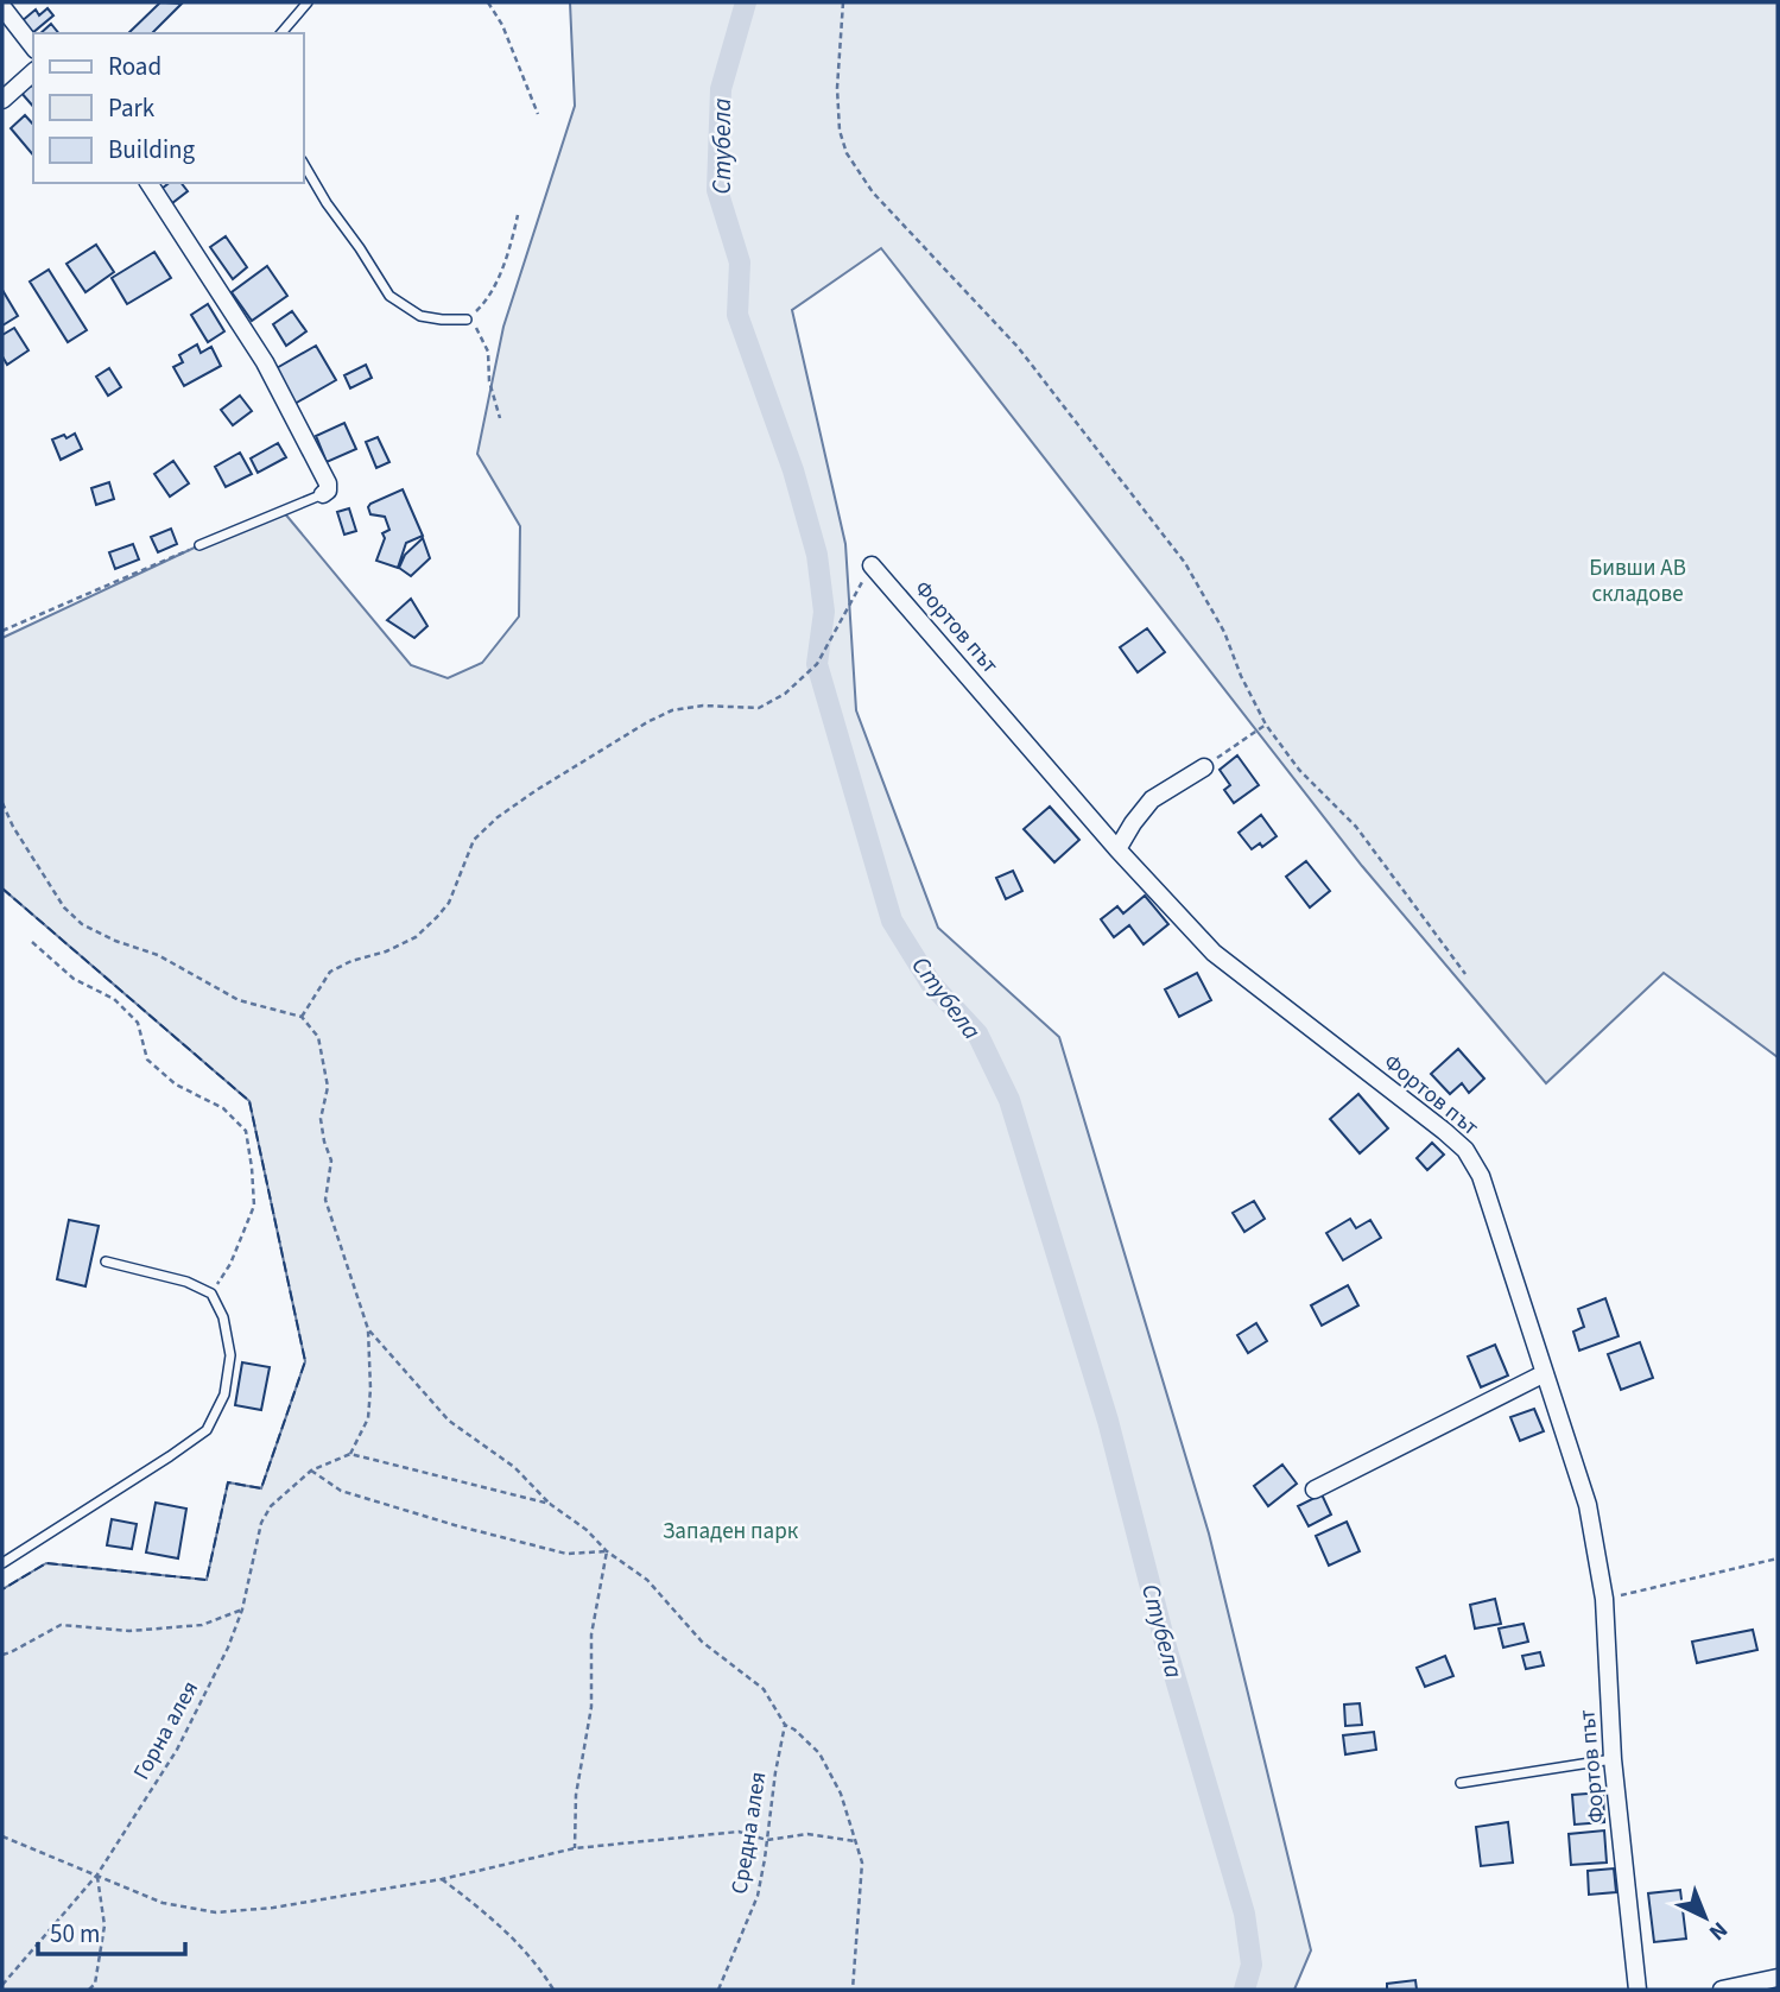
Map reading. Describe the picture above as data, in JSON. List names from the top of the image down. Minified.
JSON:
{"streets":{"street":["Фортов път"],"path":["Горна алея","Средна алея"]},"water":["Стубела"],"parks":["Бивши АВ складове","Западен парк"],"legend":["Road","Park","Building"],"scale_bar":"50 m","north":"bottom right"}
